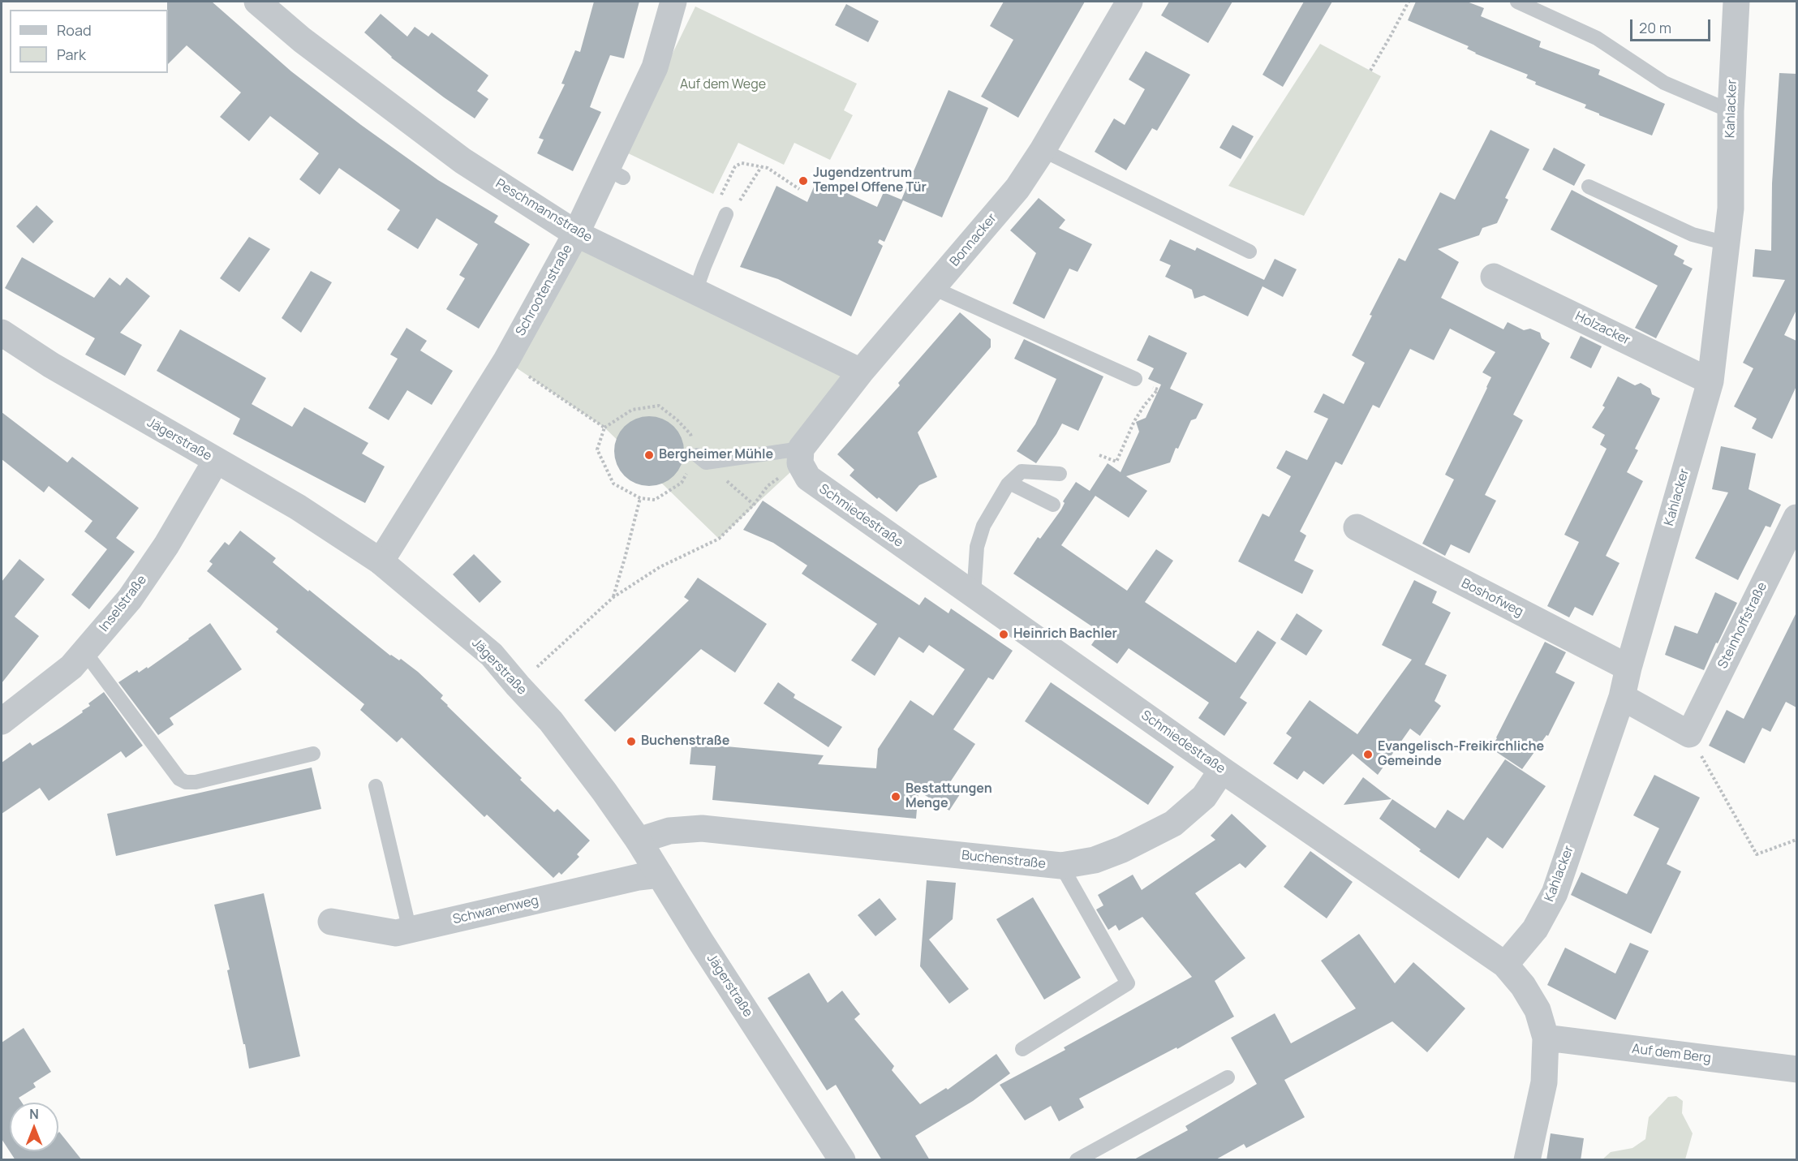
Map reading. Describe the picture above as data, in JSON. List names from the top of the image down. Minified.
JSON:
{"streets":{"street":["Kahlacker","Peschmannstraße","Bonnacker","Schrootenstraße","Holzacker","Jägerstraße","Schmiedestraße","Boshofweg","Inselstraße","Steinhoffstraße","Buchenstraße","Schwanenweg","Auf dem Berg"]},"crossings":[["Kahlacker","Holzacker"],["Kahlacker","Schmiedestraße"],["Kahlacker","Boshofweg"],["Peschmannstraße","Bonnacker"],["Peschmannstraße","Schrootenstraße"],["Bonnacker","Schmiedestraße"],["Schrootenstraße","Jägerstraße"],["Jägerstraße","Inselstraße"],["Jägerstraße","Buchenstraße"],["Jägerstraße","Schwanenweg"],["Schmiedestraße","Buchenstraße"],["Schmiedestraße","Auf dem Berg"]],"parks":["Auf dem Wege"],"places":["Jugendzentrum Tempel Offene Tür","Bergheimer Mühle","Heinrich Bachler","Buchenstraße","Evangelisch-Freikirchliche Gemeinde","Bestattungen Menge"],"legend":["Road","Park"],"scale_bar":"20 m","north":"top"}
